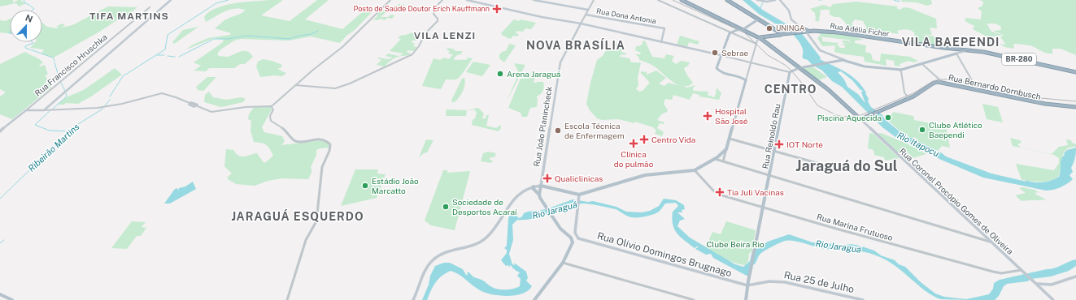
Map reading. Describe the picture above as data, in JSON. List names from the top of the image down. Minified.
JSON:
{"streets":{"highway":["Rua Adélia Ficher","BR-280","Rua Bernardo Dornbusch","Rua Coronel Procópio Gomes de Oliveira"],"main road":["Rua Dona Antonia","Rua Francisco Hruschka","Rua João Planincheck","Rua Reinoldo Rau","Rua Olívio Domingos Brugnago","Rua 25 de Julho"],"street":["Rua Marina Frutuoso"]},"crossings":[["Rua Dona Antonia","Rua João Planincheck"],["Rua Adélia Ficher","BR-280"],["Rua Bernardo Dornbusch","Rua Coronel Procópio Gomes de Oliveira"],["Rua Reinoldo Rau","Rua Marina Frutuoso"],["Rua Reinoldo Rau","Rua Olívio Domingos Brugnago"],["Rua Reinoldo Rau","Rua 25 de Julho"],["Rua Coronel Procópio Gomes de Oliveira","Rua Marina Frutuoso"],["Rua Olívio Domingos Brugnago","Rua 25 de Julho"]],"districts":["TIFA MARTINS","VILA LENZI","VILA BAEPENDI","NOVA BRASÍLIA","CENTRO","Jaraguá do Sul","JARAGUÁ ESQUERDO"],"water":["Rio Itapocu","Ribeirão Martins","Rio Jaraguá"],"parks":["Clube Beira Rio"],"places":{"health":["Posto de Saúde Doutor Erich Kauffmann","Hospital São José","Centro Vida","Clínica do pulmão","IOT Norte","Qualiclinicas","Tia Juli Vacinas"],"other":["UNINGA","Sebrae","Arena Jaraguá","Piscina Aquecida","Clube Atlético Baependi","Escola Técnica de Enfermagem","Estádio João Marcatto","Sociedade de Desportos Acaraí"]},"north":"top"}
